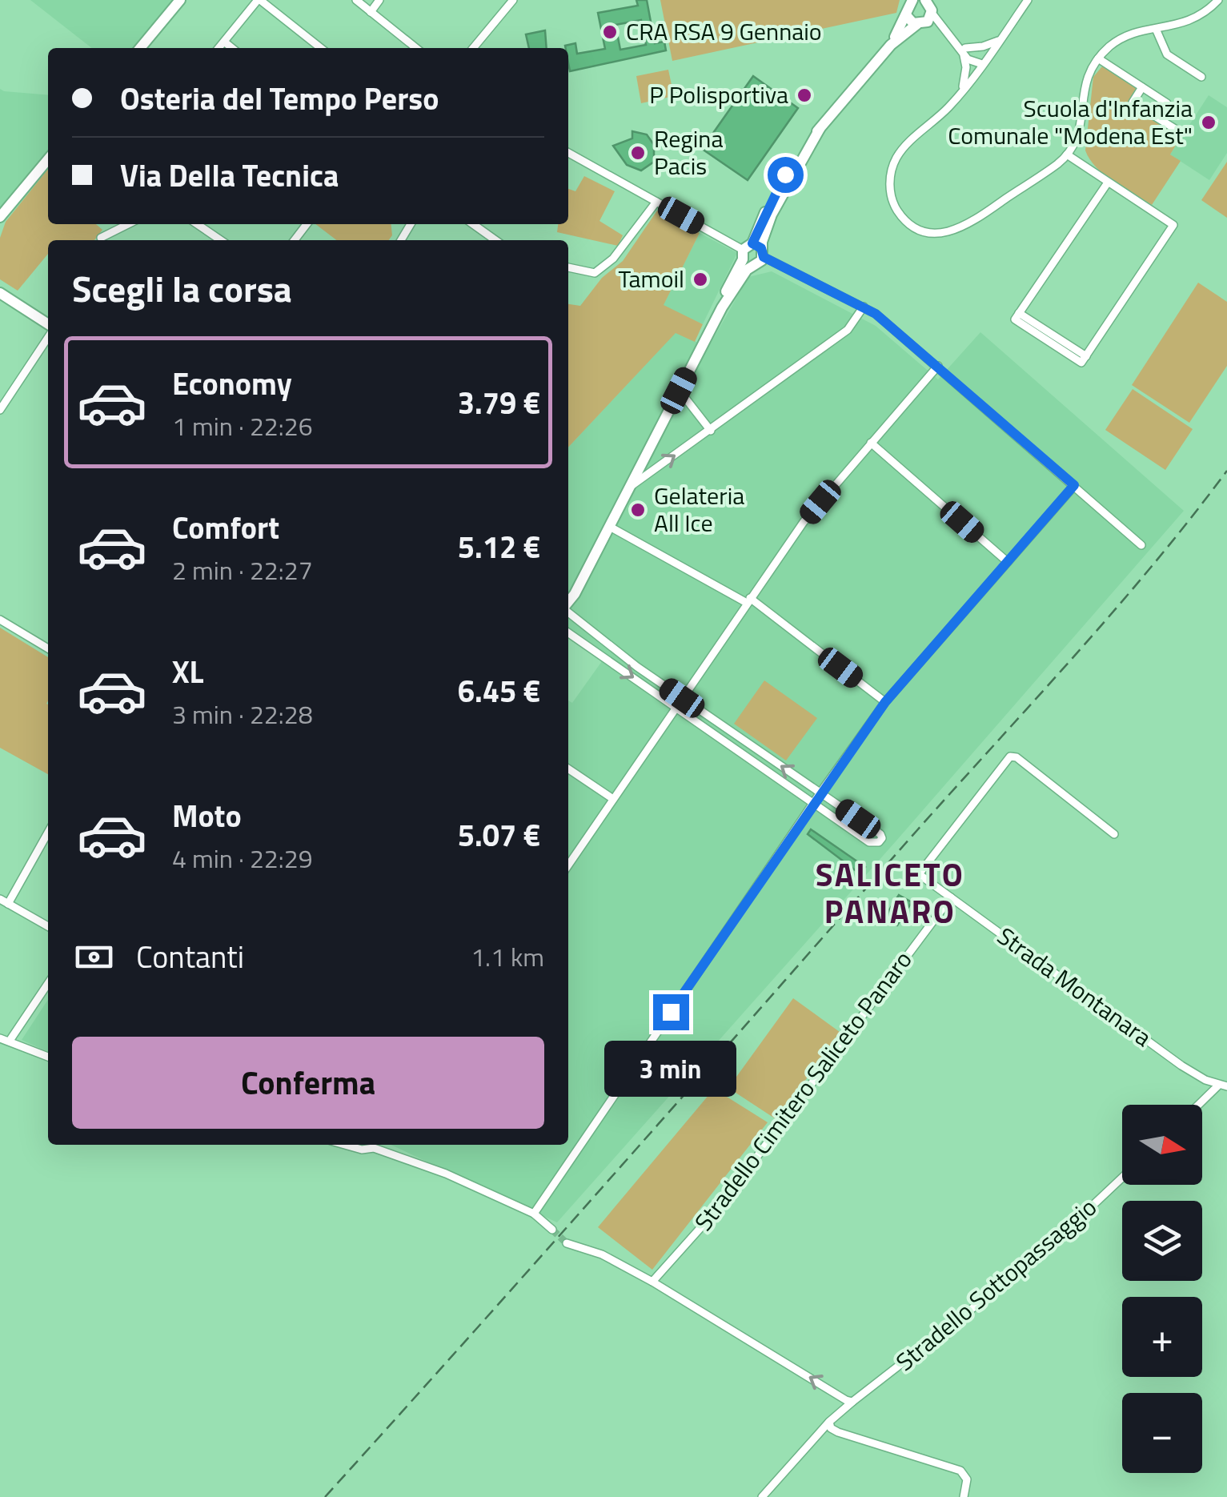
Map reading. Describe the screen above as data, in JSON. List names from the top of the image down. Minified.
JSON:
{"streets":{"street":["Strada Montanara","Stradello Cimitero Saliceto Panaro","Stradello Sottopassaggio"]},"crossings":[["Strada Montanara","Stradello Cimitero Saliceto Panaro"]],"districts":["SALICETO PANARO"],"places":["CRA RSA 9 Gennaio","P Polisportiva","Scuola d'Infanzia Comunale \"Modena Est\"","Regina Pacis","Tamoil","Gelateria All Ice"],"north":"right","page":{"banner":["Osteria del Tempo Perso","Via Della Tecnica"],"heading":"Scegli la corsa","list":[{"name":"Economy","note":"1 min · 22:26","value":"3.79 €"},{"name":"Comfort","note":"2 min · 22:27","value":"5.12 €"},{"name":"XL","note":"3 min · 22:28","value":"6.45 €"},{"name":"Moto","note":"4 min · 22:29","value":"5.07 €"}],"pay":["Contanti","1.1 km"],"buttons":"Conferma","bubble":"3 min","map_buttons":["+","−"]}}
